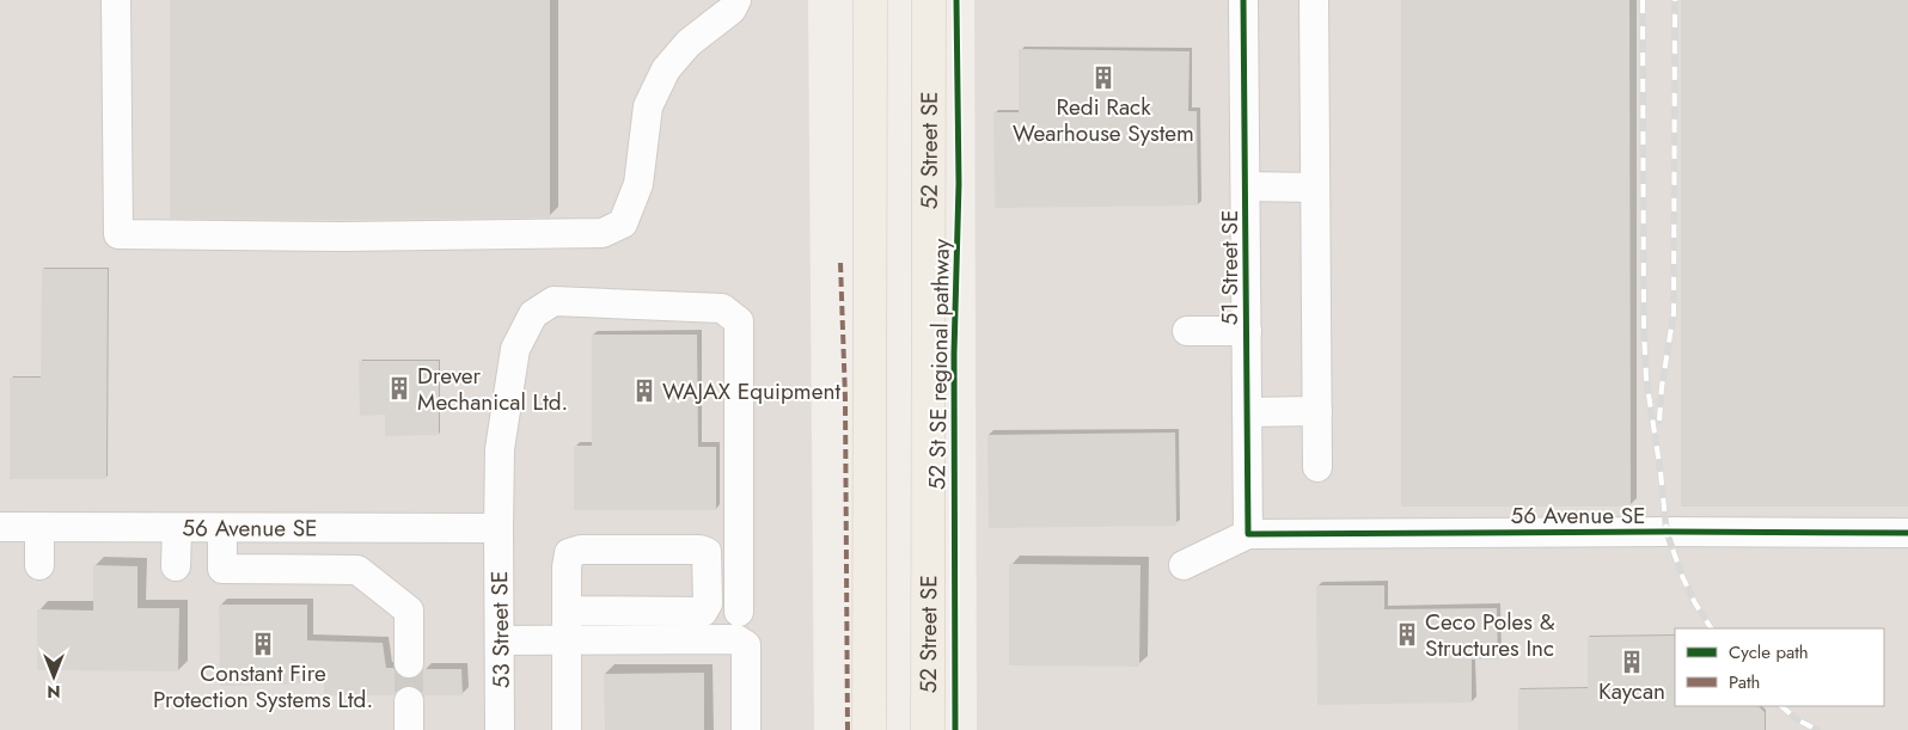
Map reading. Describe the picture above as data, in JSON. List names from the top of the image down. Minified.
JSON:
{"streets":{"main road":["52 Street SE"],"street":["51 Street SE","56 Avenue SE","53 Street SE"],"cycle path":["52 St SE regional pathway"]},"crossings":[["51 Street SE","56 Avenue SE"],["56 Avenue SE","53 Street SE"]],"places":{"building":["Redi Rack Wearhouse System","Drever Mechanical Ltd.","WAJAX Equipment","Ceco Poles & Structures Inc","Constant Fire Protection Systems Ltd.","Kaycan"]},"legend":["Cycle path","Path"],"north":"bottom"}
